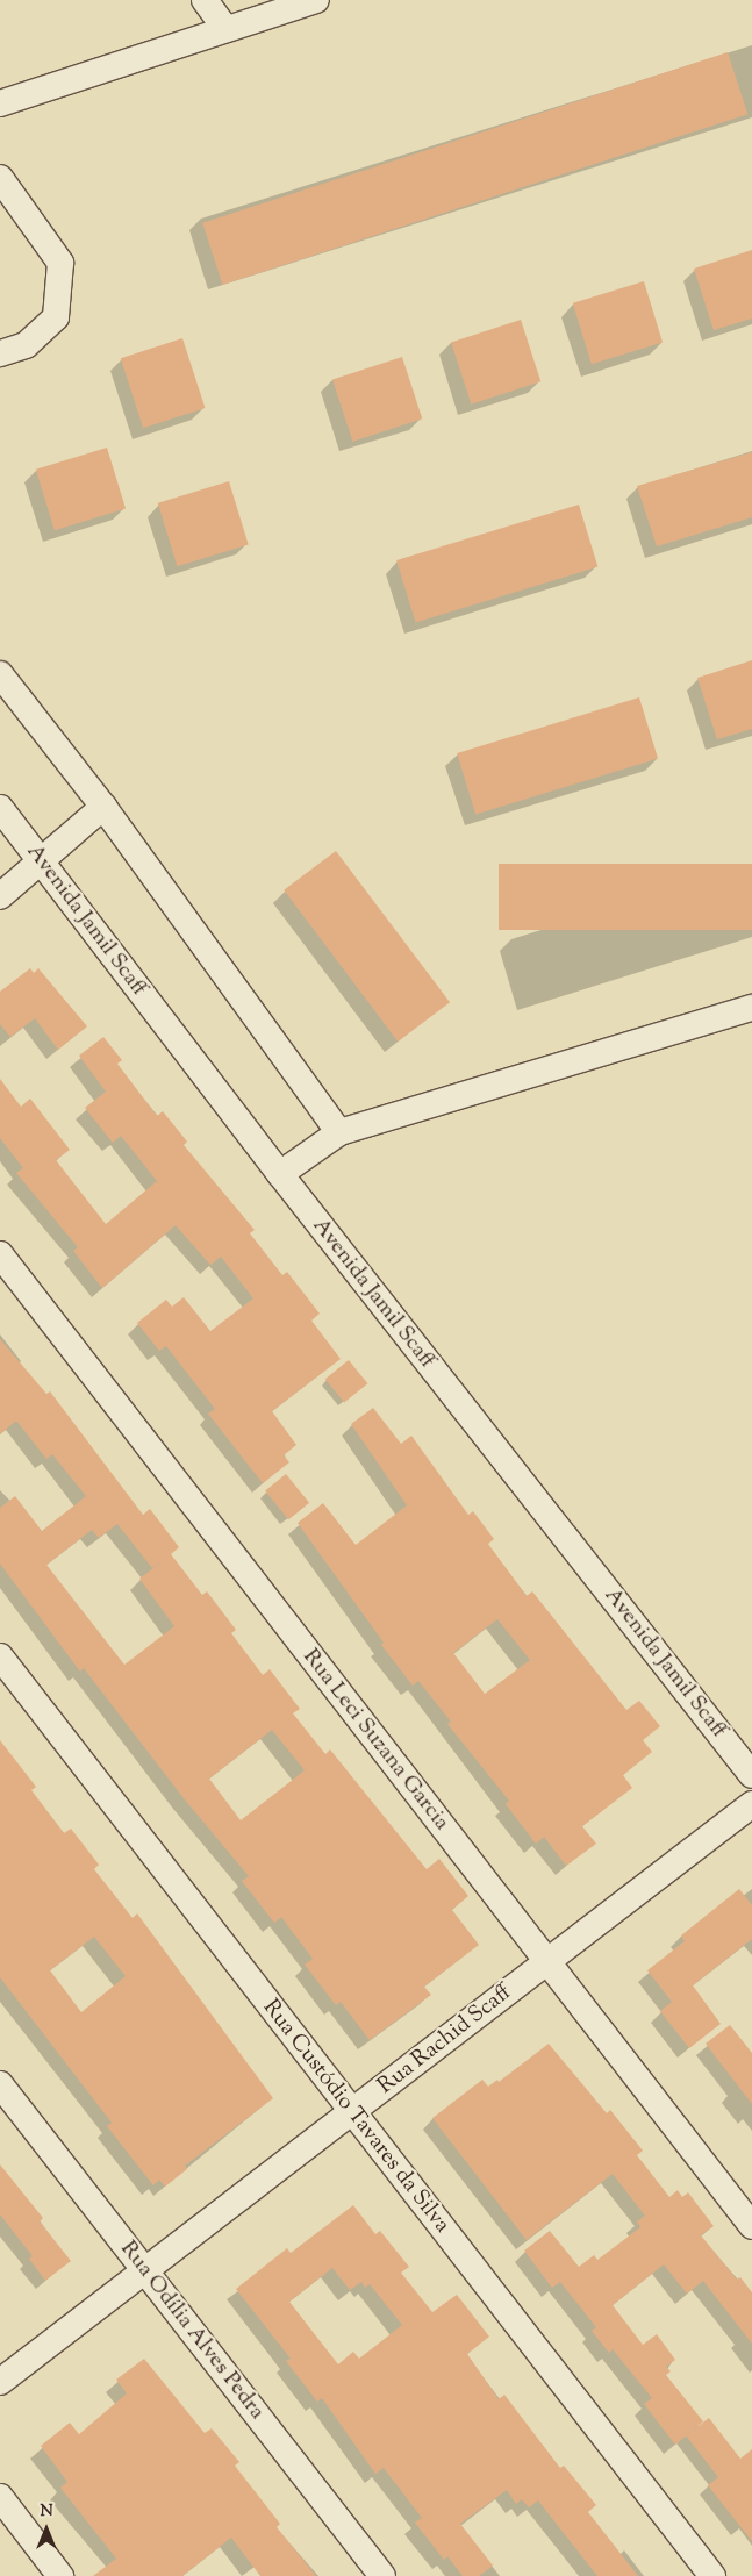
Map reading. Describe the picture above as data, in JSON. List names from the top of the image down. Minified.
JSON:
{"streets":{"street":["Avenida Jamil Scaff","Rua Leci Suzana Garcia","Rua Rachid Scaff","Rua Custódio Tavares da Silva","Rua Odília Alves Pedra"]},"crossings":[["Rua Leci Suzana Garcia","Rua Rachid Scaff"],["Rua Rachid Scaff","Rua Custódio Tavares da Silva"],["Rua Rachid Scaff","Rua Odília Alves Pedra"]],"north":"top"}
